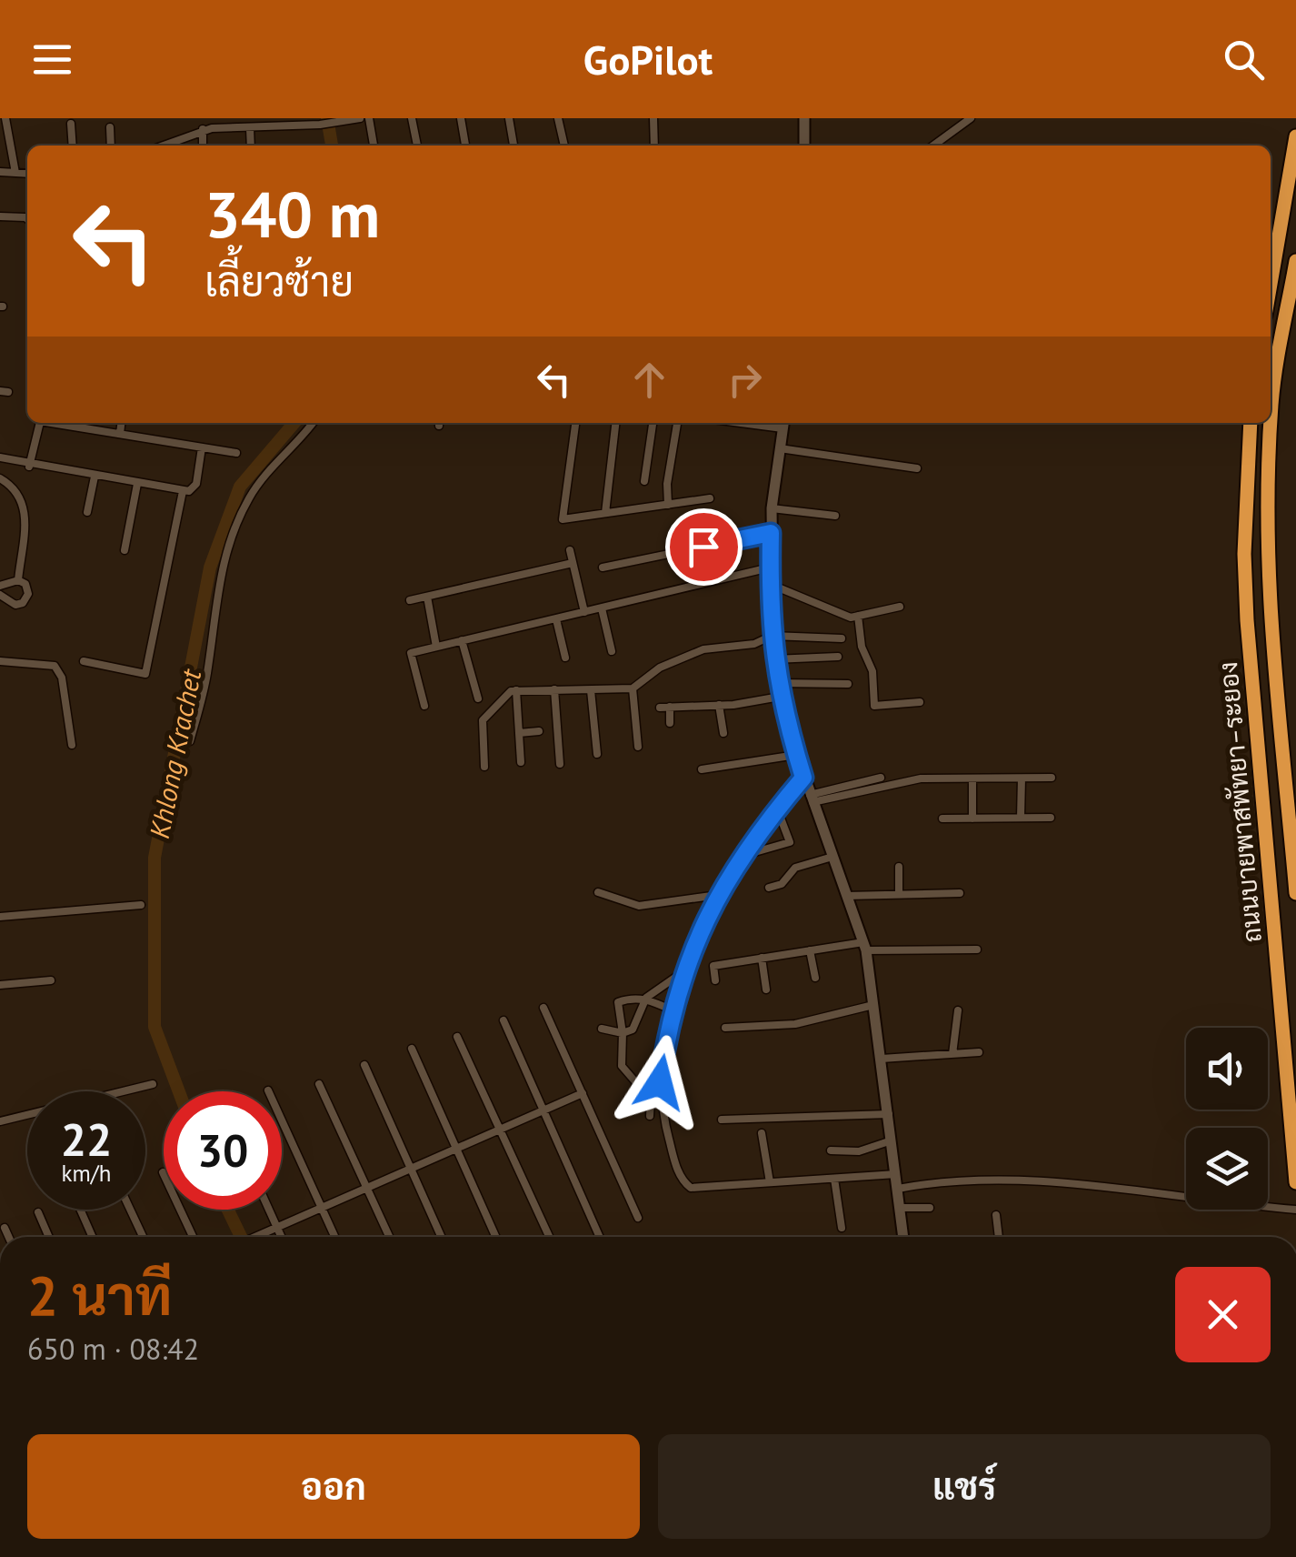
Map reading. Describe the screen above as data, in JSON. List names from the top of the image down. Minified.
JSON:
{"streets":{"highway":["ถนนบายพาสพัทยา–ระยอง"]},"water":["Khlong Krachet"],"page":{"header":"GoPilot","turn":["340 m","เลี้ยวซ้าย"],"speed":"22 km/h","limit":"30","heading":["2 นาที","650 m · 08:42"],"buttons":["ออก","แชร์"]}}
